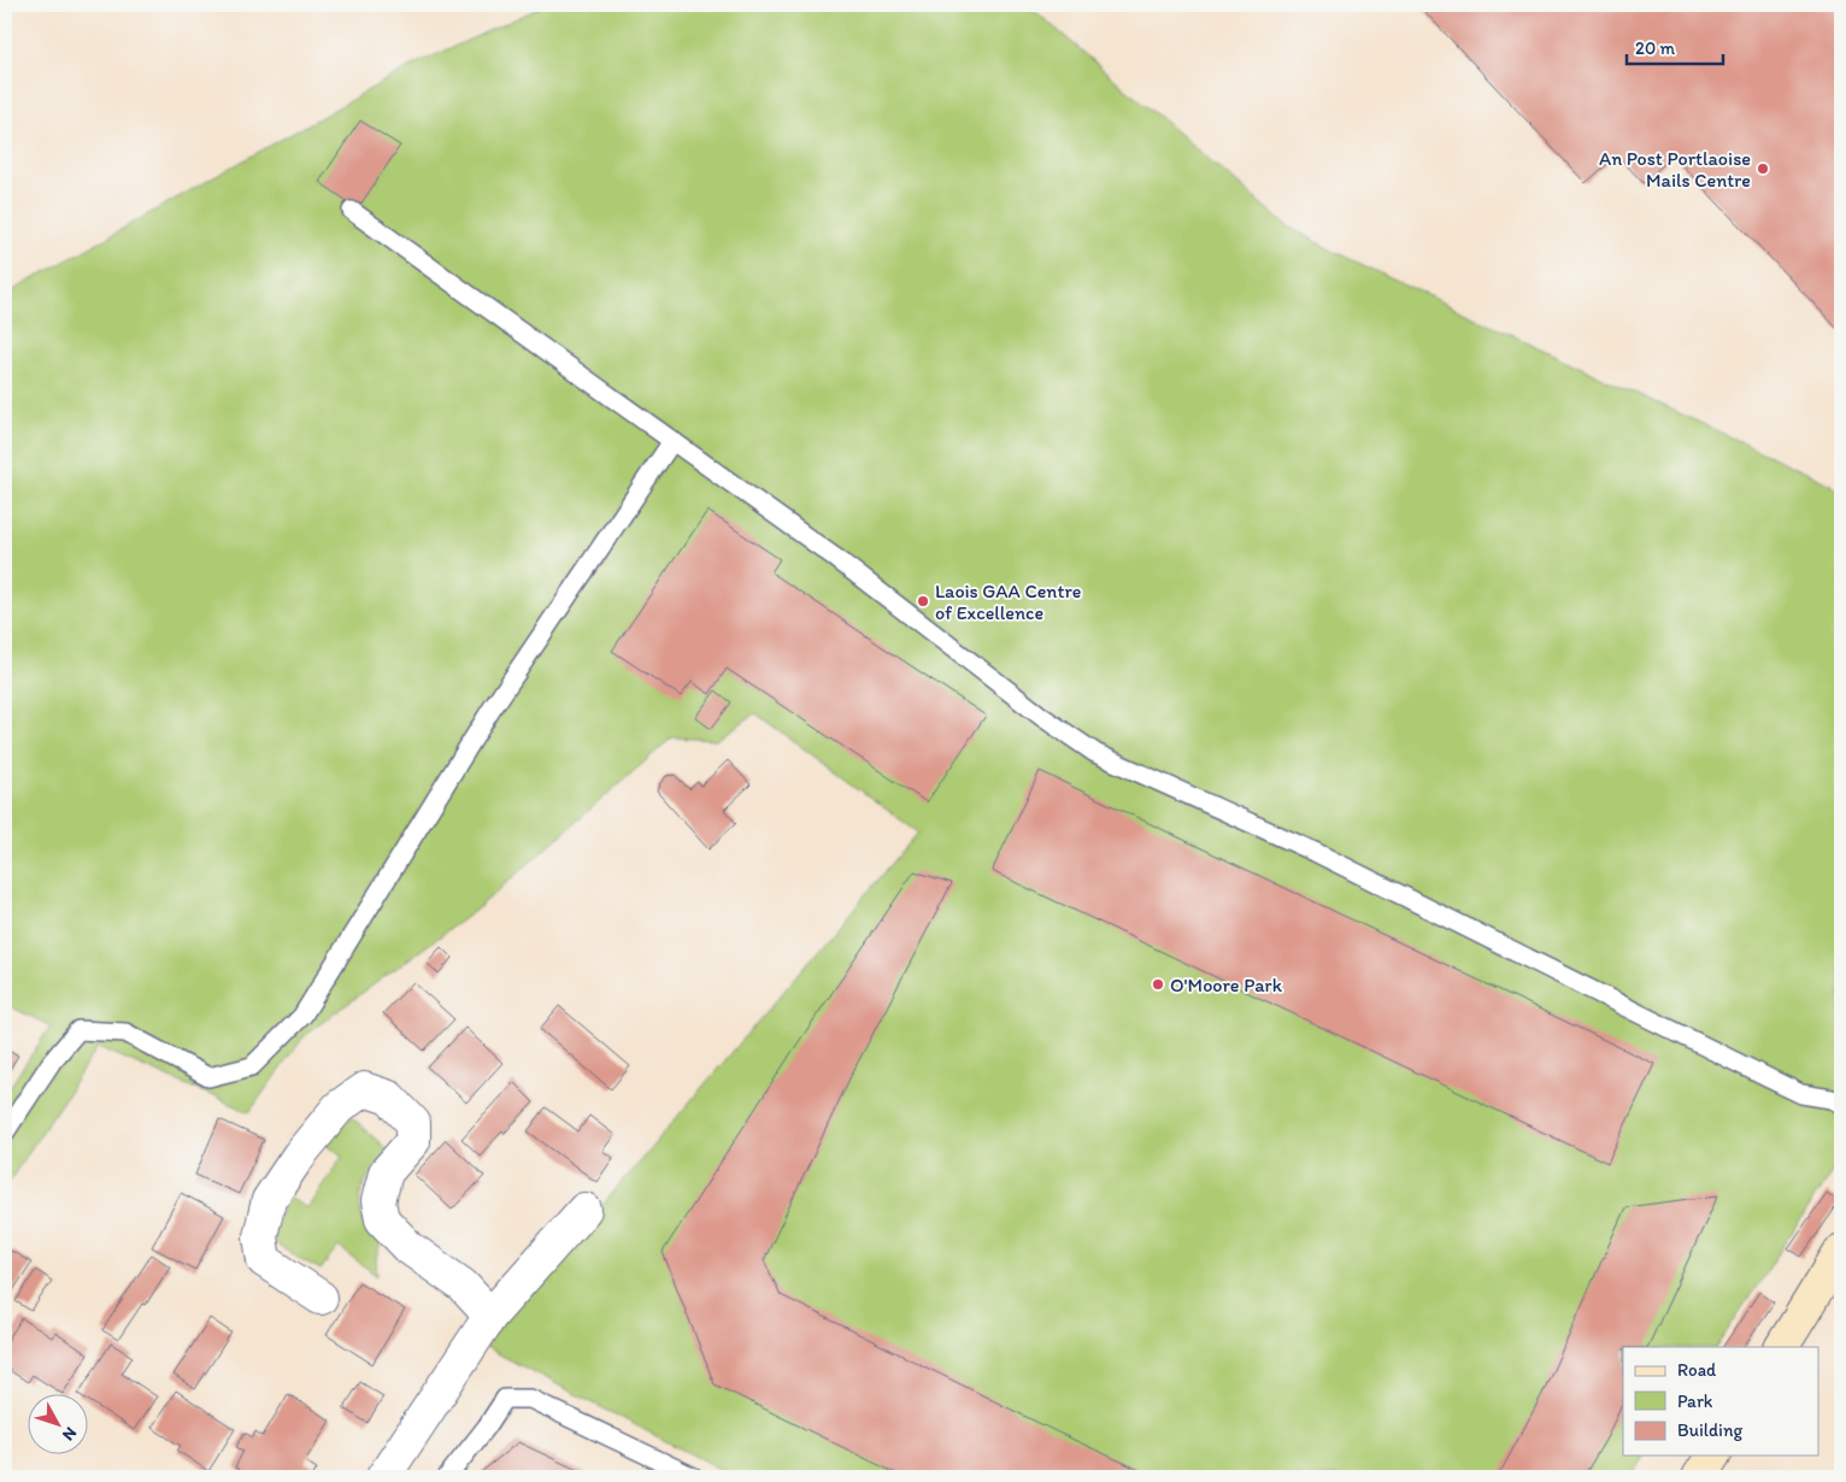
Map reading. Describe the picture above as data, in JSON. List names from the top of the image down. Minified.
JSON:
{"places":["An Post Portlaoise Mails Centre","Laois GAA Centre of Excellence","O'Moore Park"],"legend":["Road","Park","Building"],"scale_bar":"20 m","north":"bottom right"}
